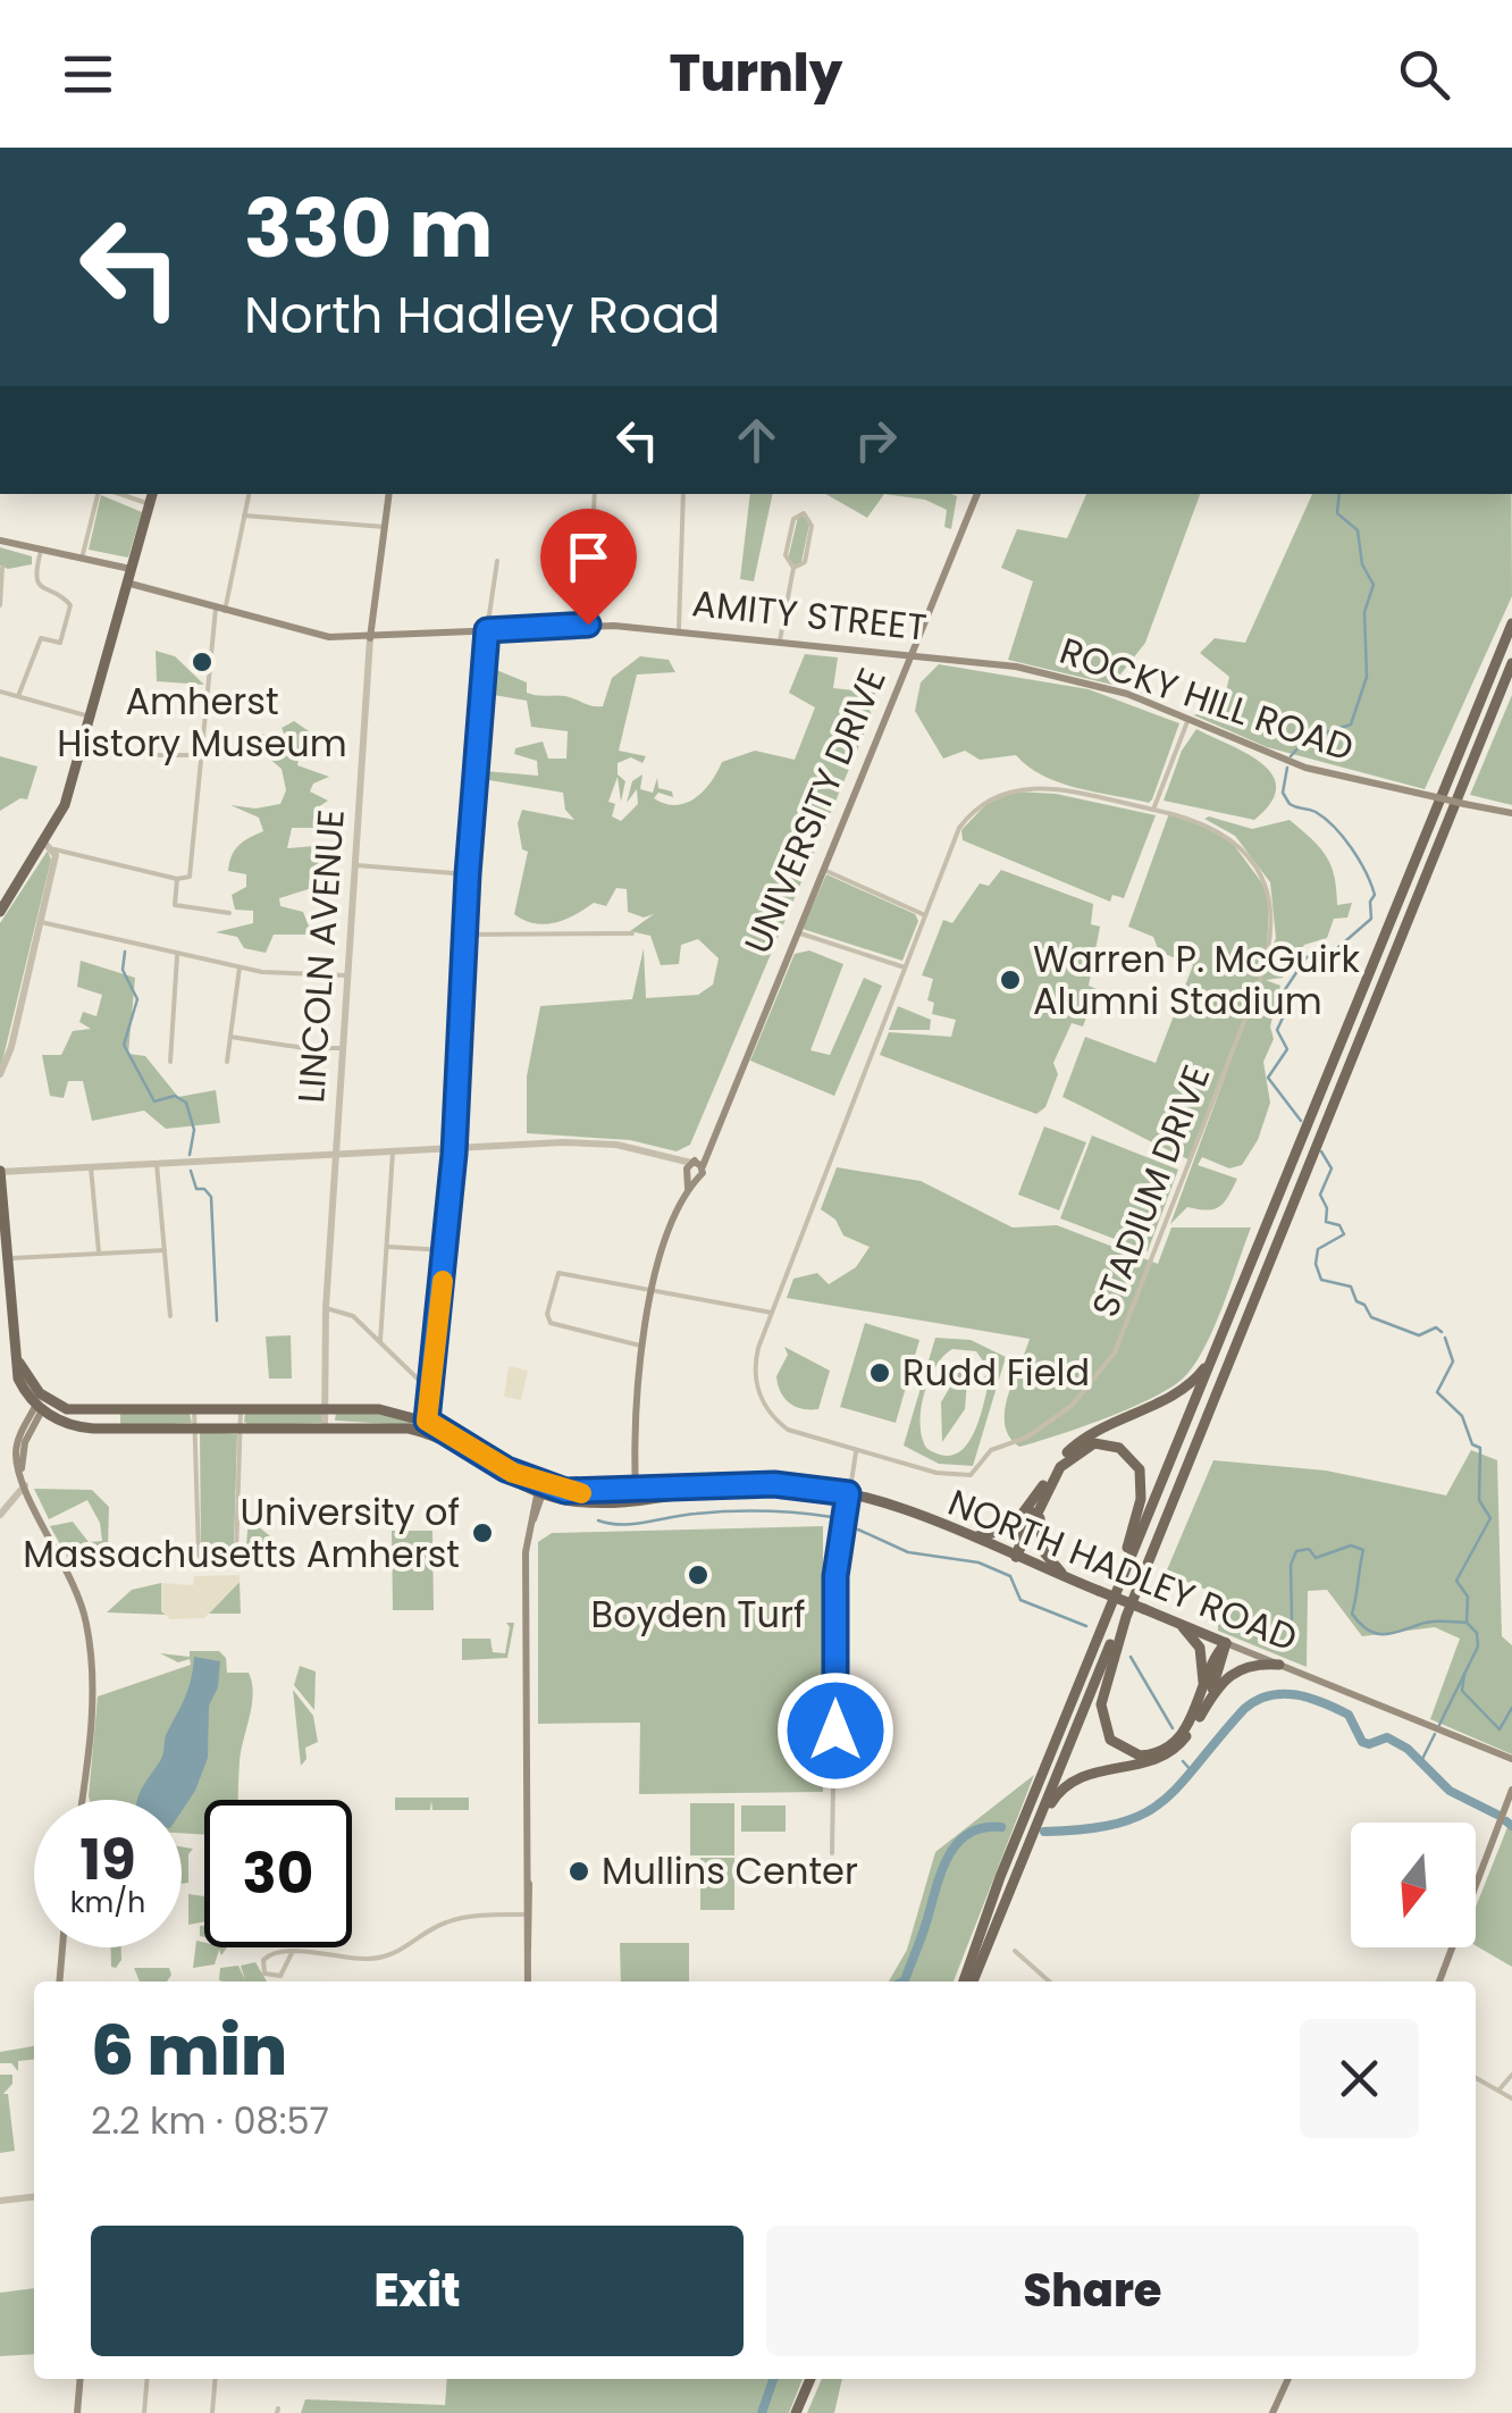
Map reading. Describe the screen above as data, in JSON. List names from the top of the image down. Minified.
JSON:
{"streets":{"main road":["AMITY STREET","ROCKY HILL ROAD","UNIVERSITY DRIVE","LINCOLN AVENUE","NORTH HADLEY ROAD"],"street":["STADIUM DRIVE"]},"crossings":[["AMITY STREET","ROCKY HILL ROAD"],["AMITY STREET","UNIVERSITY DRIVE"],["AMITY STREET","LINCOLN AVENUE"],["UNIVERSITY DRIVE","NORTH HADLEY ROAD"]],"places":["Amherst History Museum","Warren P. McGuirk Alumni Stadium","Rudd Field","University of Massachusetts Amherst","Boyden Turf","Mullins Center"],"north":"bottom","page":{"header":"Turnly","turn":["330 m","North Hadley Road"],"speed":"19 km/h","limit":"30","heading":["6 min","2.2 km · 08:57"],"buttons":["Exit","Share"]}}
